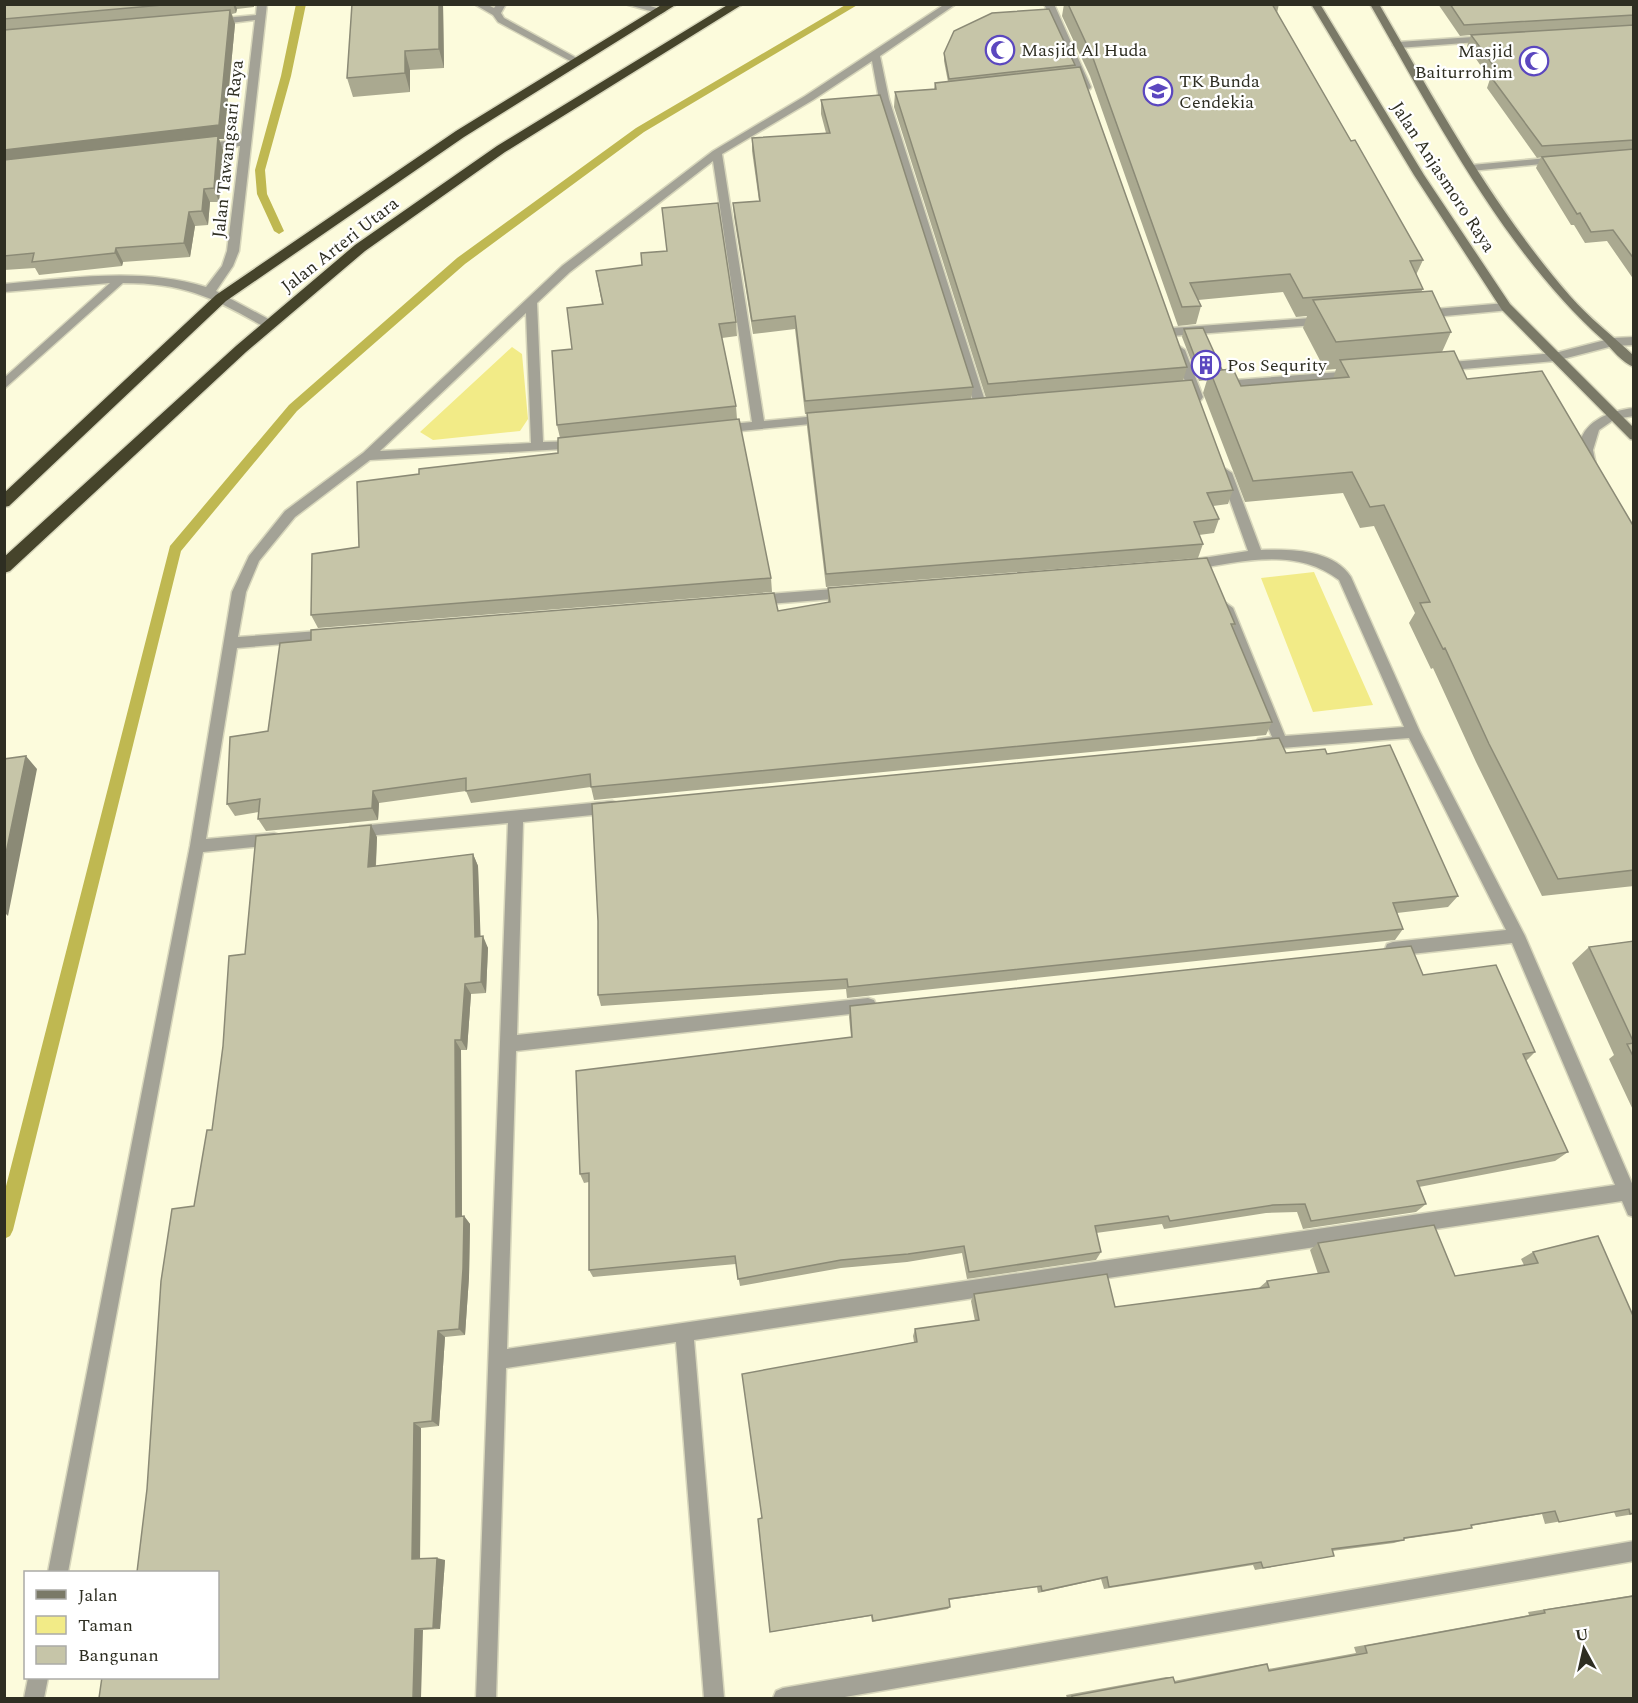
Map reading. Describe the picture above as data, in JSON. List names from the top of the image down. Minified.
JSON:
{"streets":{"highway":["Jalan Arteri Utara"],"street":["Jalan Tawangsari Raya","Jalan Anjasmoro Raya"]},"crossings":[["Jalan Tawangsari Raya","Jalan Arteri Utara"]],"places":{"mosque":["Masjid Al Huda","Masjid Baiturrohim"],"school or university":["TK Bunda Cendekia"],"building":["Pos Sequrity"]},"legend":["Jalan","Taman","Bangunan"],"north":"top"}
